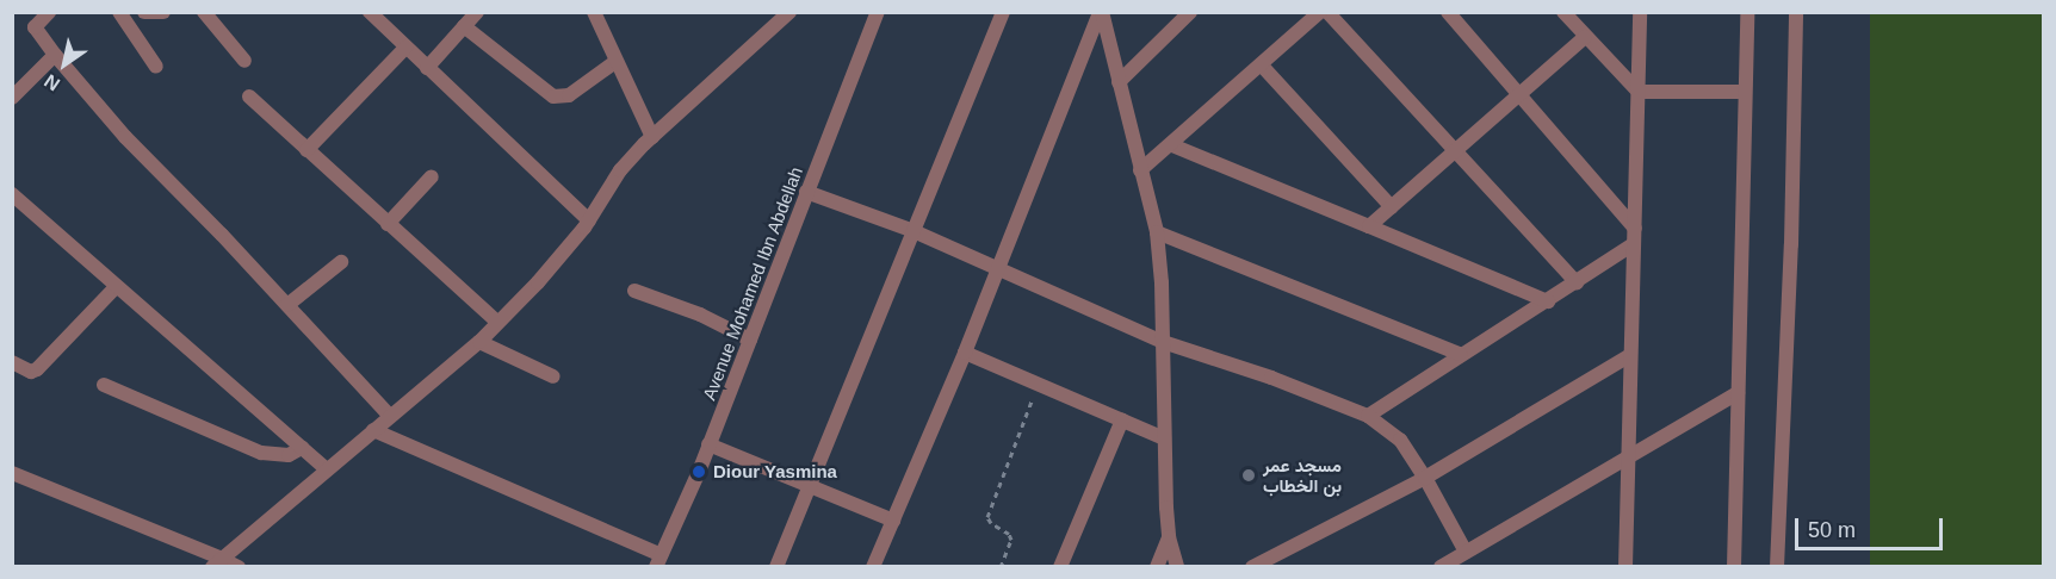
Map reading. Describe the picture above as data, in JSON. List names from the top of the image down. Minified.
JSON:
{"streets":{"street":["Avenue Mohamed Ibn Abdellah"]},"places":["Diour Yasmina","مسجد عمر بن الخطاب"],"scale_bar":"50 m","north":"bottom left"}
